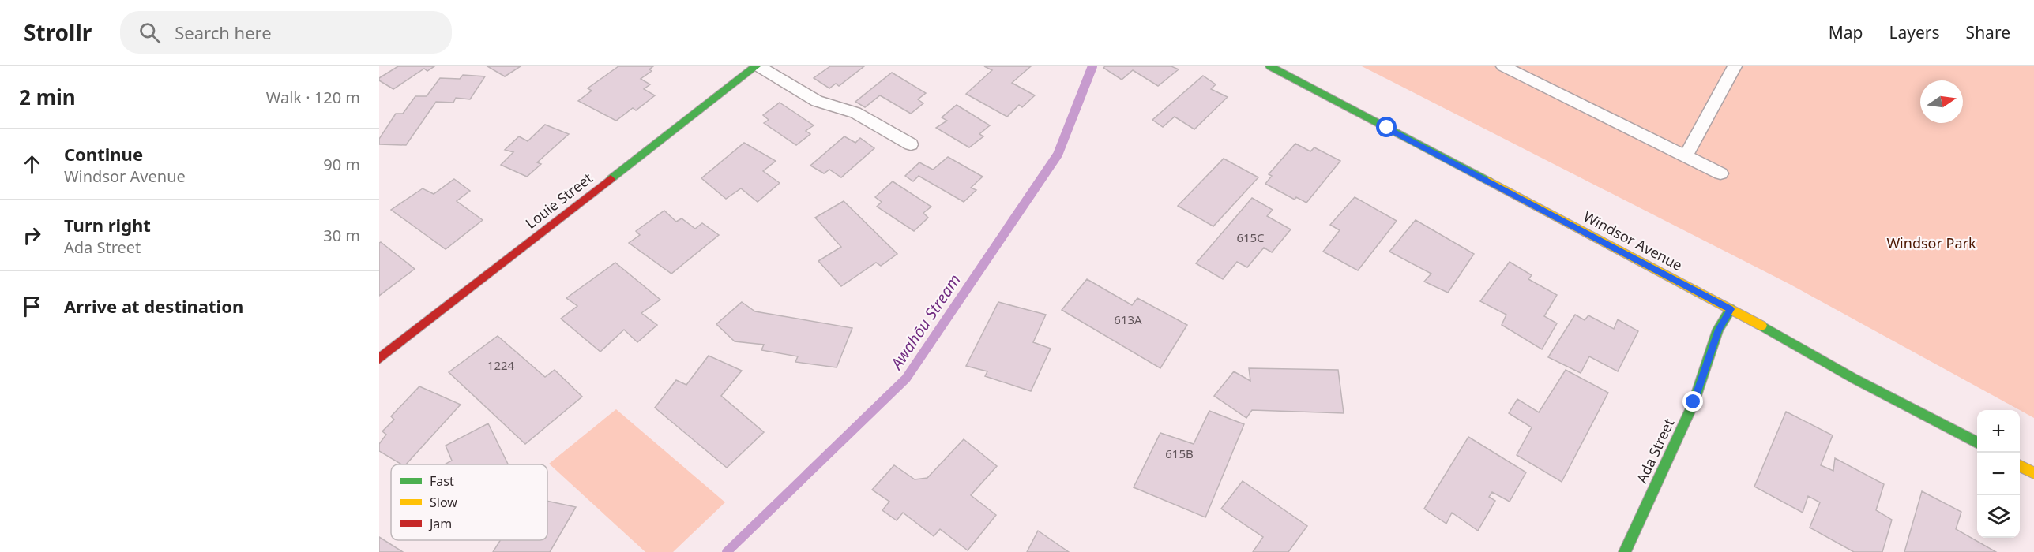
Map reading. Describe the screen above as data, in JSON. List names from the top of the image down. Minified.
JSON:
{"streets":{"main road":["Louie Street","Windsor Avenue","Ada Street"]},"crossings":[["Windsor Avenue","Ada Street"]],"water":["Awahōu Stream"],"parks":["Windsor Park"],"house_numbers":["615C","613A","1224","615B"],"legend":["Fast","Slow","Jam"],"north":"right","page":{"header":"Strollr","search":"Search here","nav":["Map","Layers","Share"],"heading":["2 min","Walk · 120 m"],"list":[["Continue","Windsor Avenue","90 m"],["Turn right","Ada Street","30 m"],"Arrive at destination"],"map_buttons":["+","−"]}}
